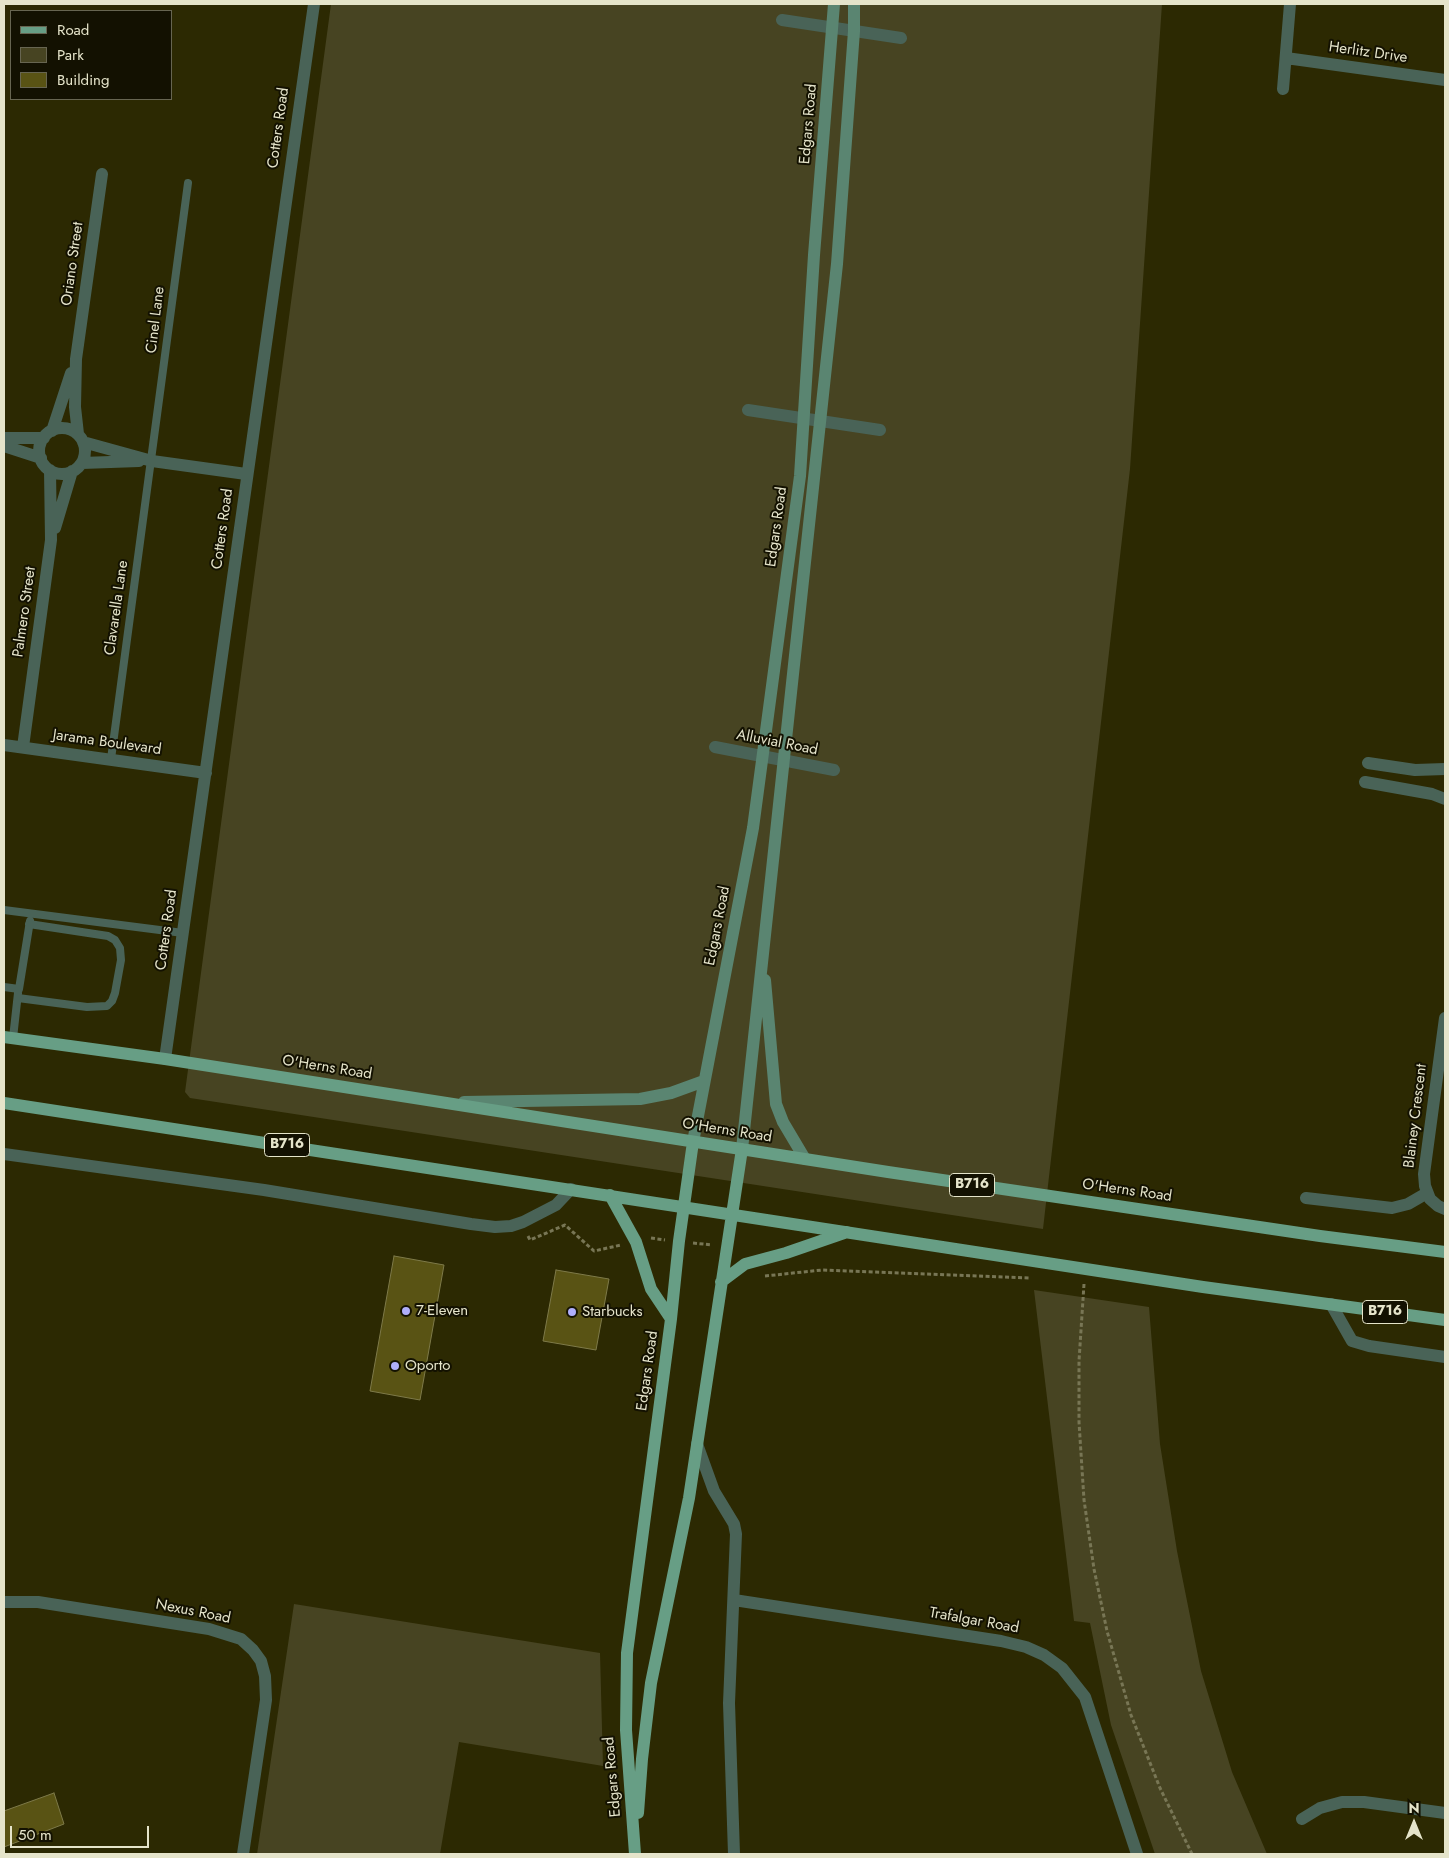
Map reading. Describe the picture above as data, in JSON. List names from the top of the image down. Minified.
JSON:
{"streets":{"main road":["Edgars Road","O'Herns Road","B716"],"street":["Herlitz Drive","Cotters Road","Oriano Street","Palmero Street","Jarama Boulevard","Alluvial Road","Blainey Crescent","Nexus Road","Trafalgar Road"],"lane":["Cinel Lane","Clavarella Lane"]},"crossings":[["Edgars Road","Alluvial Road"],["Edgars Road","O'Herns Road"],["Edgars Road","B716"],["Cotters Road","Jarama Boulevard"],["Cotters Road","O'Herns Road"],["Oriano Street","Palmero Street"],["Cinel Lane","Clavarella Lane"],["Clavarella Lane","Jarama Boulevard"],["Palmero Street","Jarama Boulevard"]],"places":["7-Eleven","Starbucks","Oporto"],"legend":["Road","Park","Building"],"scale_bar":"50 m","north":"top"}
